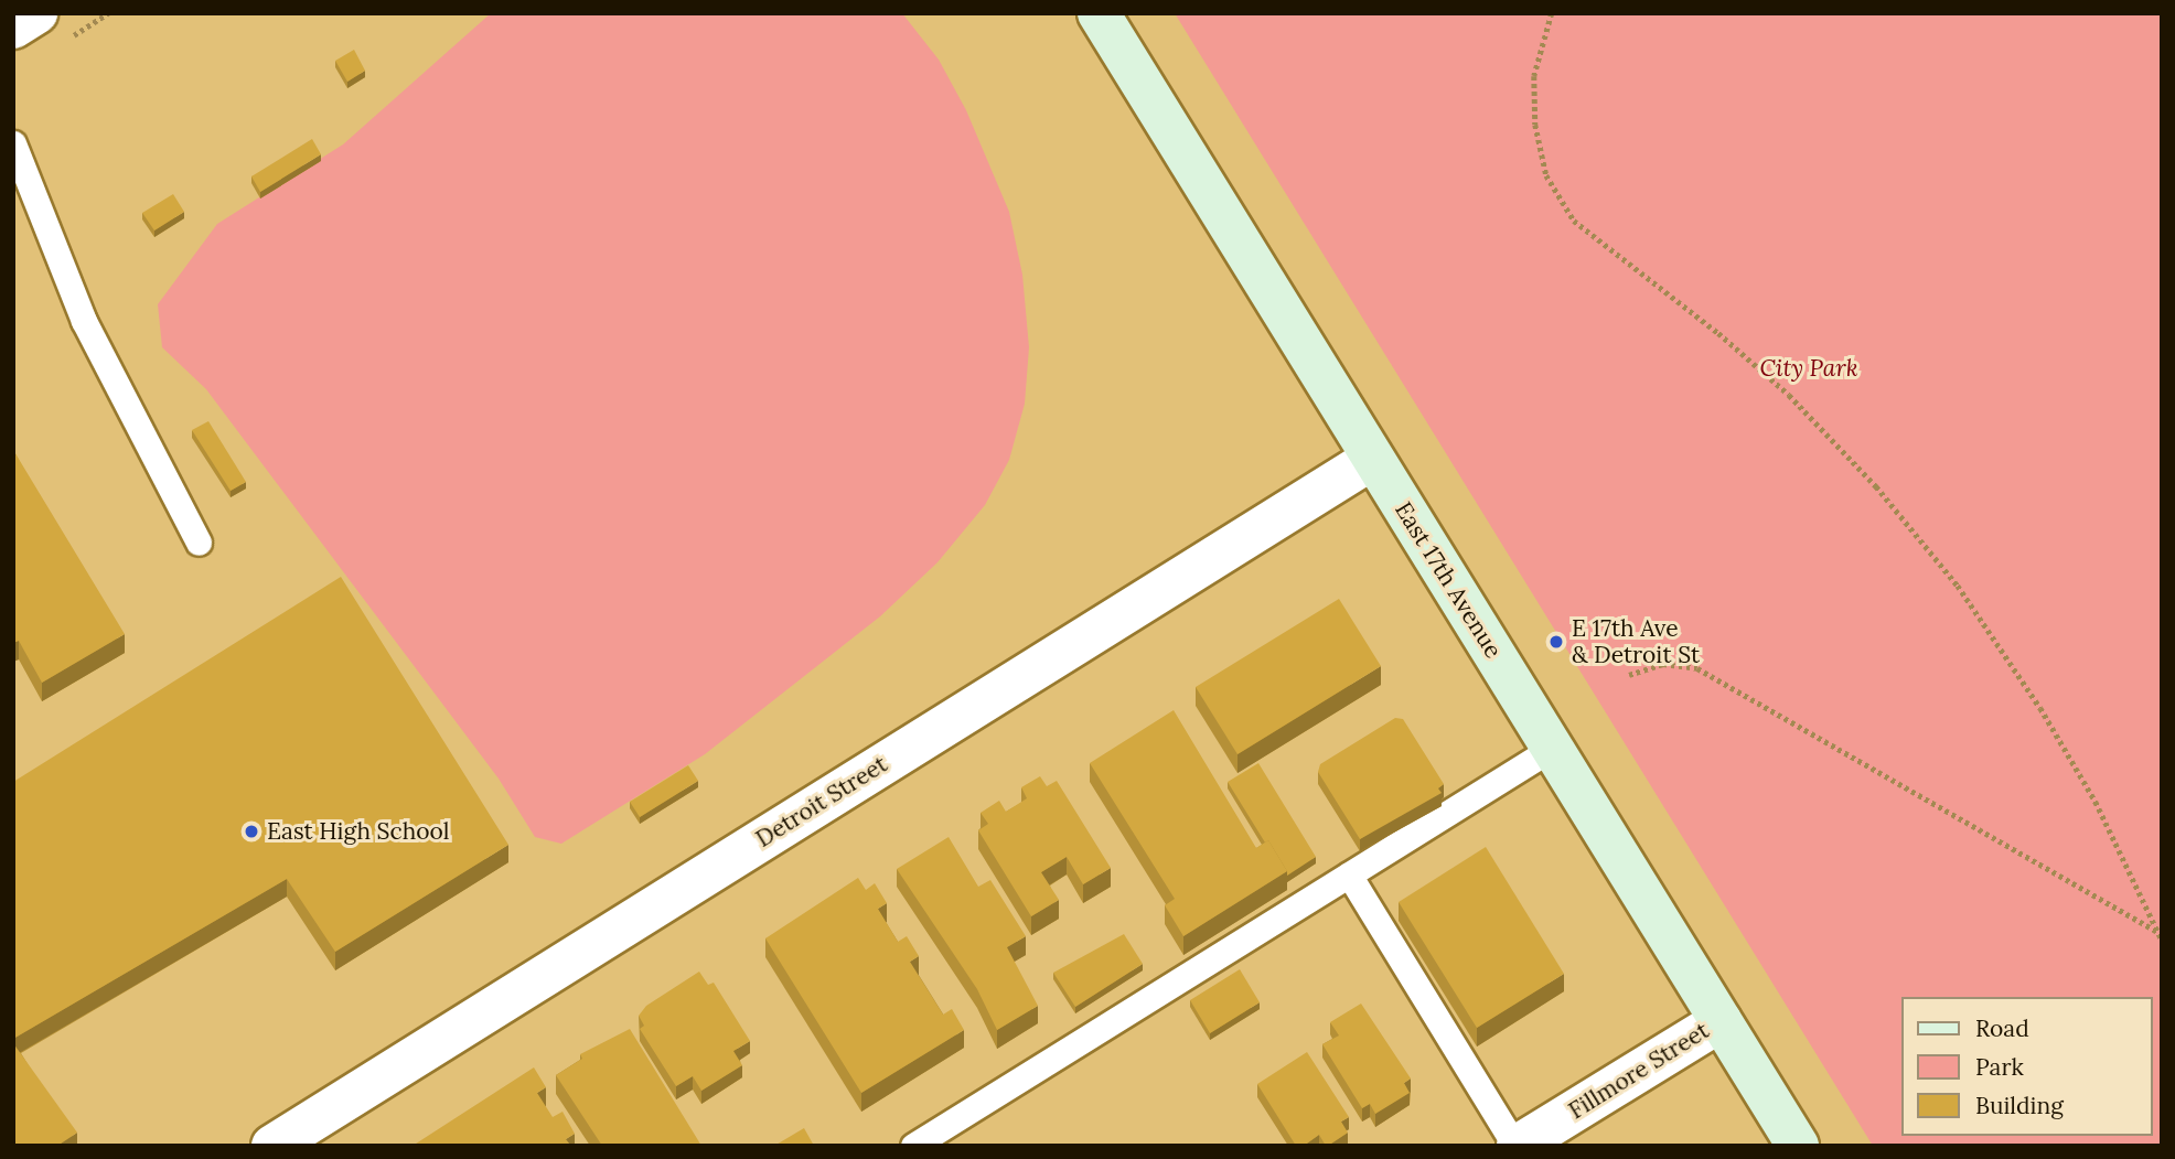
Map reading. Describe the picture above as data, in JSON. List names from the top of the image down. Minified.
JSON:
{"streets":{"main road":["East 17th Avenue"],"street":["Detroit Street","Fillmore Street"]},"crossings":[["East 17th Avenue","Detroit Street"],["East 17th Avenue","Fillmore Street"]],"parks":["City Park"],"places":["E 17th Ave & Detroit St","East High School"],"legend":["Road","Park","Building"]}
